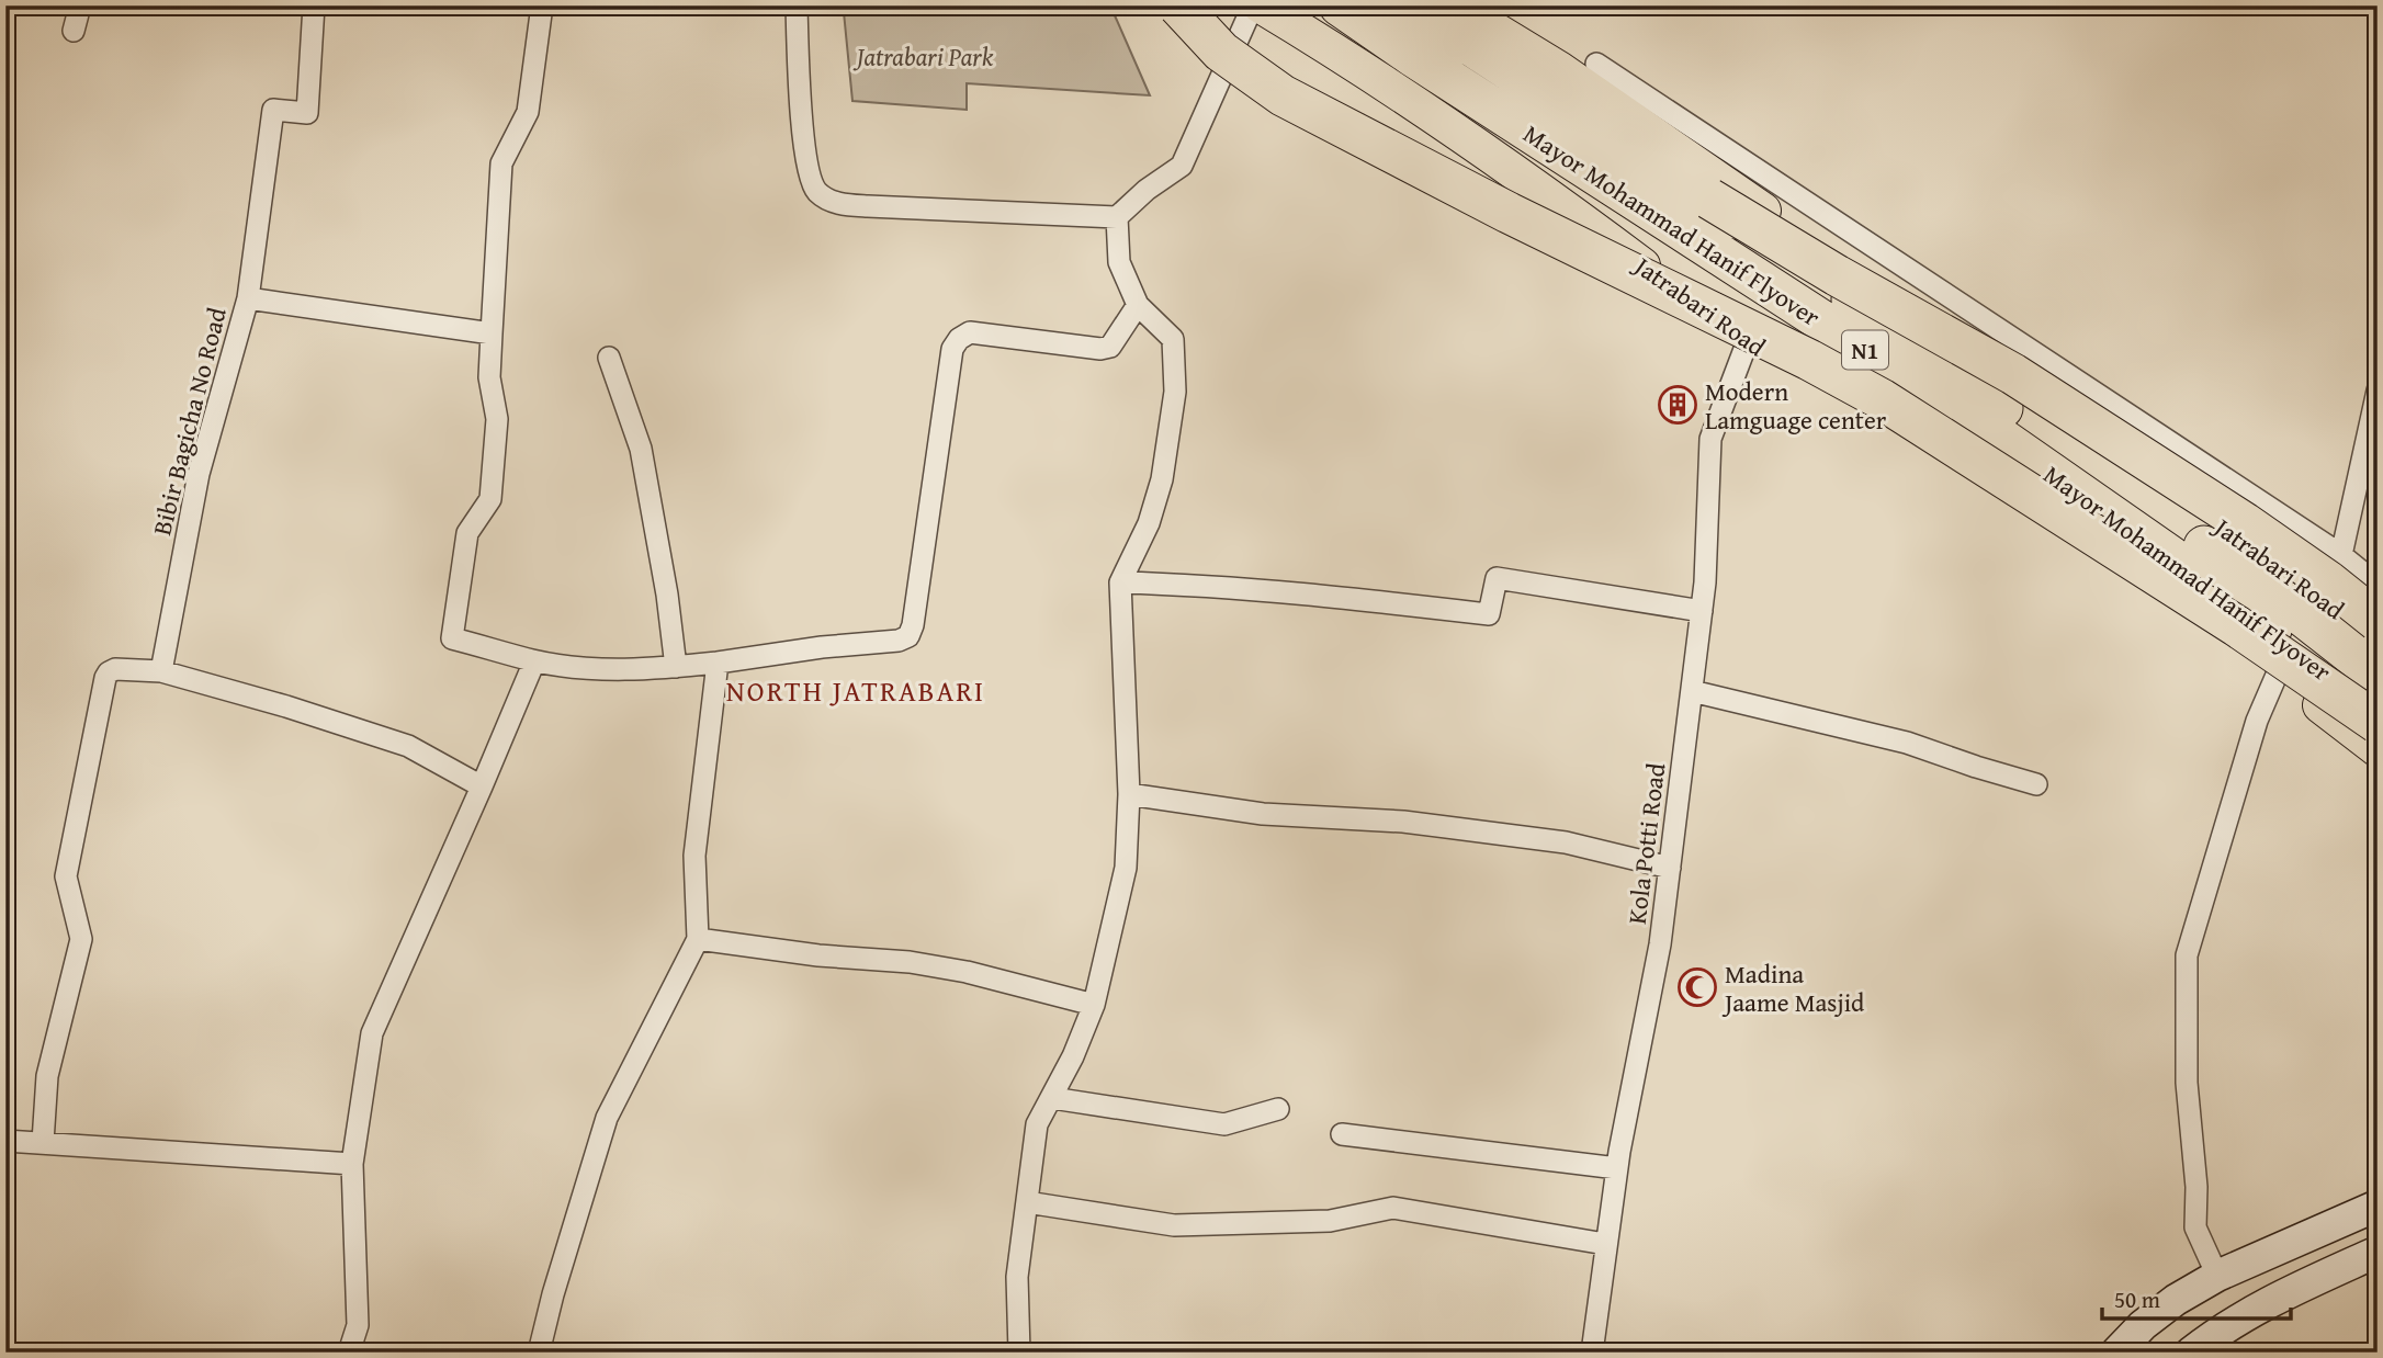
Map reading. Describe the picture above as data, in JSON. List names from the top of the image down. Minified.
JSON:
{"streets":{"highway":["Mayor Mohammad Hanif Flyover","N1"],"main road":["Jatrabari Road"],"street":["Bibir Bagicha No Road","Kola Potti Road"]},"crossings":[["Jatrabari Road","Kola Potti Road"]],"districts":["NORTH JATRABARI"],"parks":["Jatrabari Park"],"places":{"building":["Modern Lamguage center"],"mosque":["Madina Jaame Masjid"]},"scale_bar":"50 m"}
